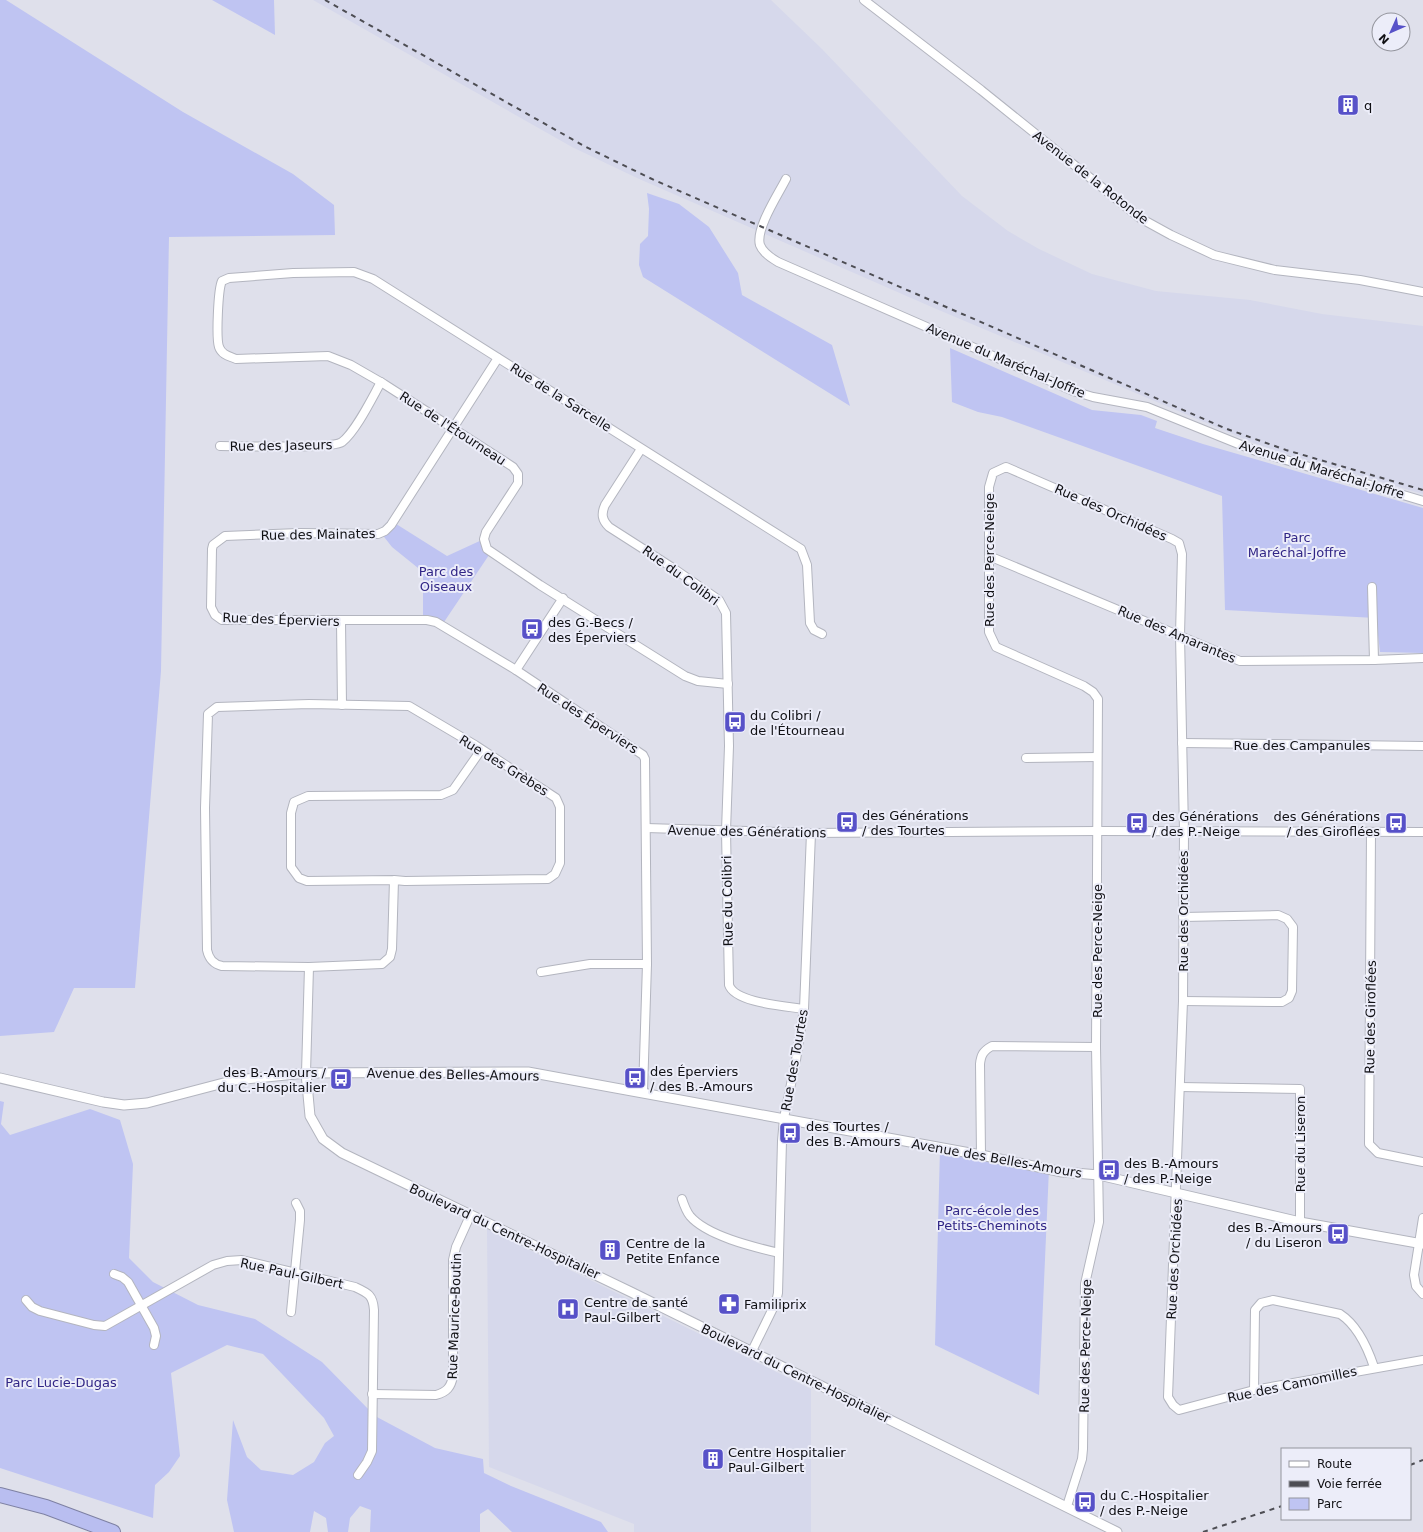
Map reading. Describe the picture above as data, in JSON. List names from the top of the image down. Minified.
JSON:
{"streets":{"street":["Avenue de la Rotonde","Avenue du Maréchal-Joffre","Rue de la Sarcelle","Rue de l'Étourneau","Rue des Jaseurs","Rue des Orchidées","Rue des Mainates","Rue des Perce-Neige","Rue du Colibri","Rue des Éperviers","Rue des Amarantes","Rue des Campanules","Rue des Grèbes","Avenue des Générations","Rue des Giroflées","Rue des Tourtes","Avenue des Belles-Amours","Rue du Liseron","Boulevard du Centre-Hospitalier","Rue Paul-Gilbert","Rue Maurice-Boutin","Rue des Camomilles"]},"crossings":[["Rue de la Sarcelle","Rue de l'Étourneau"],["Rue de la Sarcelle","Rue des Mainates"],["Rue de la Sarcelle","Rue du Colibri"],["Rue de l'Étourneau","Rue des Jaseurs"],["Rue de l'Étourneau","Rue des Mainates"],["Rue de l'Étourneau","Rue du Colibri"],["Rue des Orchidées","Rue des Perce-Neige"],["Rue des Orchidées","Rue des Amarantes"],["Rue des Orchidées","Rue des Campanules"],["Rue des Orchidées","Avenue des Générations"],["Rue des Orchidées","Avenue des Belles-Amours"],["Rue des Orchidées","Rue du Liseron"],["Rue des Orchidées","Rue des Camomilles"],["Rue des Mainates","Rue des Éperviers"],["Rue des Perce-Neige","Rue des Amarantes"],["Rue des Perce-Neige","Avenue des Générations"],["Rue des Perce-Neige","Avenue des Belles-Amours"],["Rue des Perce-Neige","Boulevard du Centre-Hospitalier"],["Rue du Colibri","Avenue des Générations"],["Rue du Colibri","Rue des Tourtes"],["Rue des Éperviers","Avenue des Générations"],["Rue des Éperviers","Avenue des Belles-Amours"],["Avenue des Générations","Rue des Giroflées"],["Avenue des Générations","Rue des Tourtes"],["Rue des Tourtes","Avenue des Belles-Amours"],["Rue des Tourtes","Boulevard du Centre-Hospitalier"],["Avenue des Belles-Amours","Rue du Liseron"],["Avenue des Belles-Amours","Boulevard du Centre-Hospitalier"],["Boulevard du Centre-Hospitalier","Rue Maurice-Boutin"],["Rue Paul-Gilbert","Rue Maurice-Boutin"]],"parks":["Parc Maréchal-Joffre","Parc des Oiseaux","Parc-école des Petits-Cheminots","Parc Lucie-Dugas"],"places":{"building":["q","Centre de la Petite Enfance","Centre Hospitalier Paul-Gilbert"],"bus stop":["des G.-Becs / des Éperviers","du Colibri / de l'Étourneau","des Générations / des Tourtes","des Générations / des P.-Neige","des Générations / des Giroflées","des Éperviers / des B.-Amours","des B.-Amours / du C.-Hospitalier","des Tourtes / des B.-Amours","des B.-Amours / des P.-Neige","des B.-Amours / du Liseron","du C.-Hospitalier / des P.-Neige"],"pharmacy":["Familiprix"],"hospital":["Centre de santé Paul-Gilbert"]},"legend":["Route","Voie ferrée","Parc"],"north":"bottom left"}
